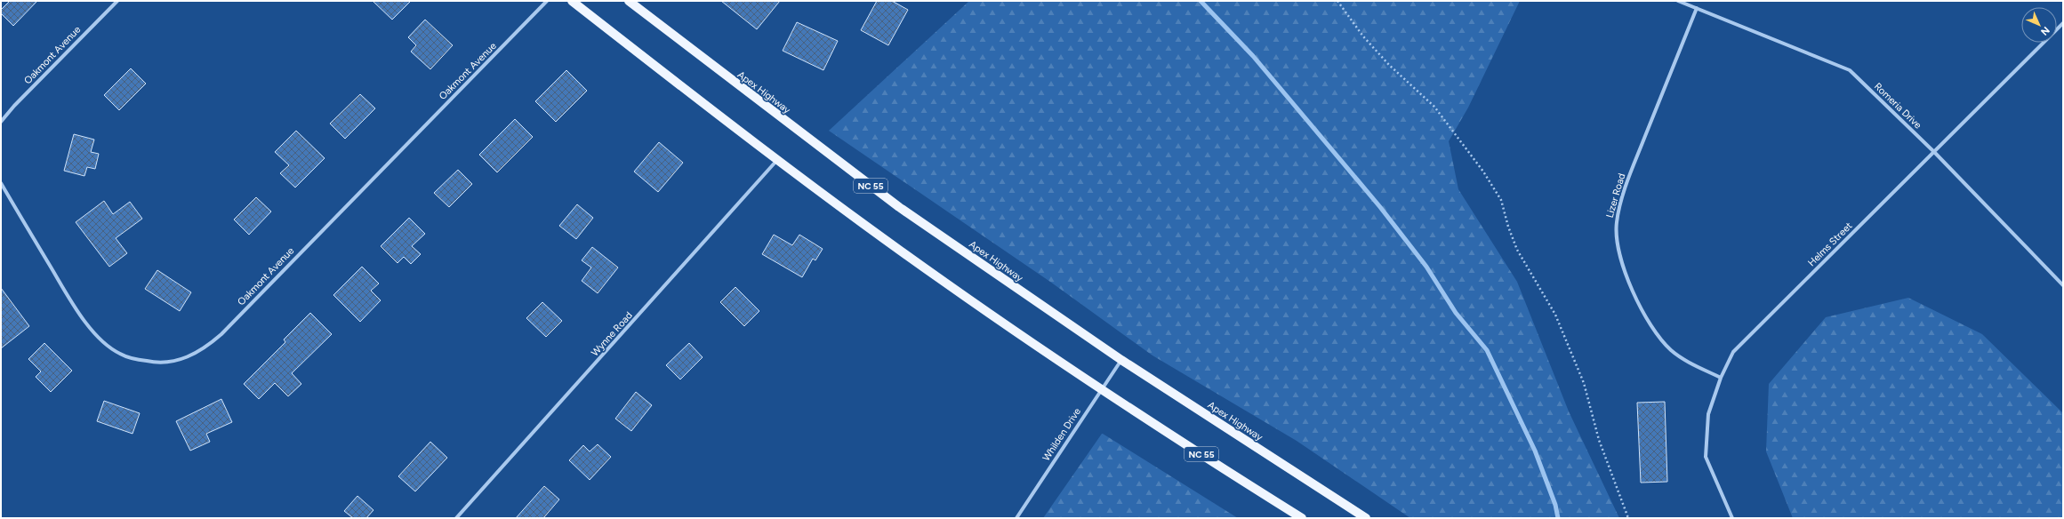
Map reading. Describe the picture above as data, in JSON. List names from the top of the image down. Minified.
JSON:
{"streets":{"main road":["Apex Highway","NC 55"],"street":["Oakmont Avenue","Romeria Drive","Lizer Road","Helms Street","Wynne Road","Whilden Drive"]},"crossings":[["Apex Highway","Whilden Drive"],["Romeria Drive","Lizer Road"],["Romeria Drive","Helms Street"],["NC 55","Wynne Road"],["NC 55","Whilden Drive"],["Lizer Road","Helms Street"]],"north":"bottom right"}
